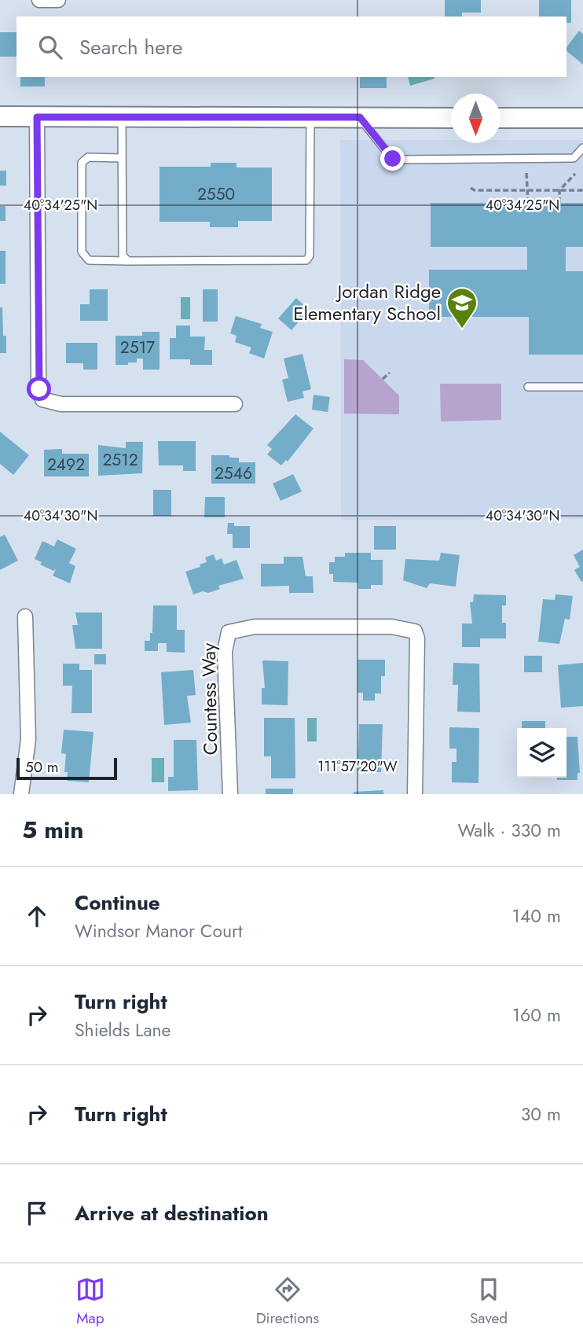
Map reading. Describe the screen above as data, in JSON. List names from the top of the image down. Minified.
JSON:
{"streets":{"street":["Countess Way"]},"places":{"school or university":["Jordan Ridge Elementary School"]},"house_numbers":["2550","2517","2512","2492","2546"],"scale_bar":"50 m","north":"bottom","page":{"search":"Search here","scale":"50 m","heading":["5 min","Walk · 330 m"],"list":[["Continue","Windsor Manor Court","140 m"],["Turn right","Shields Lane","160 m"],["Turn right","30 m"],"Arrive at destination"],"nav":["Map","Directions","Saved"]},"coordinates":["40°34'25\"N","40°34'30\"N","111°57'20\"W"]}
